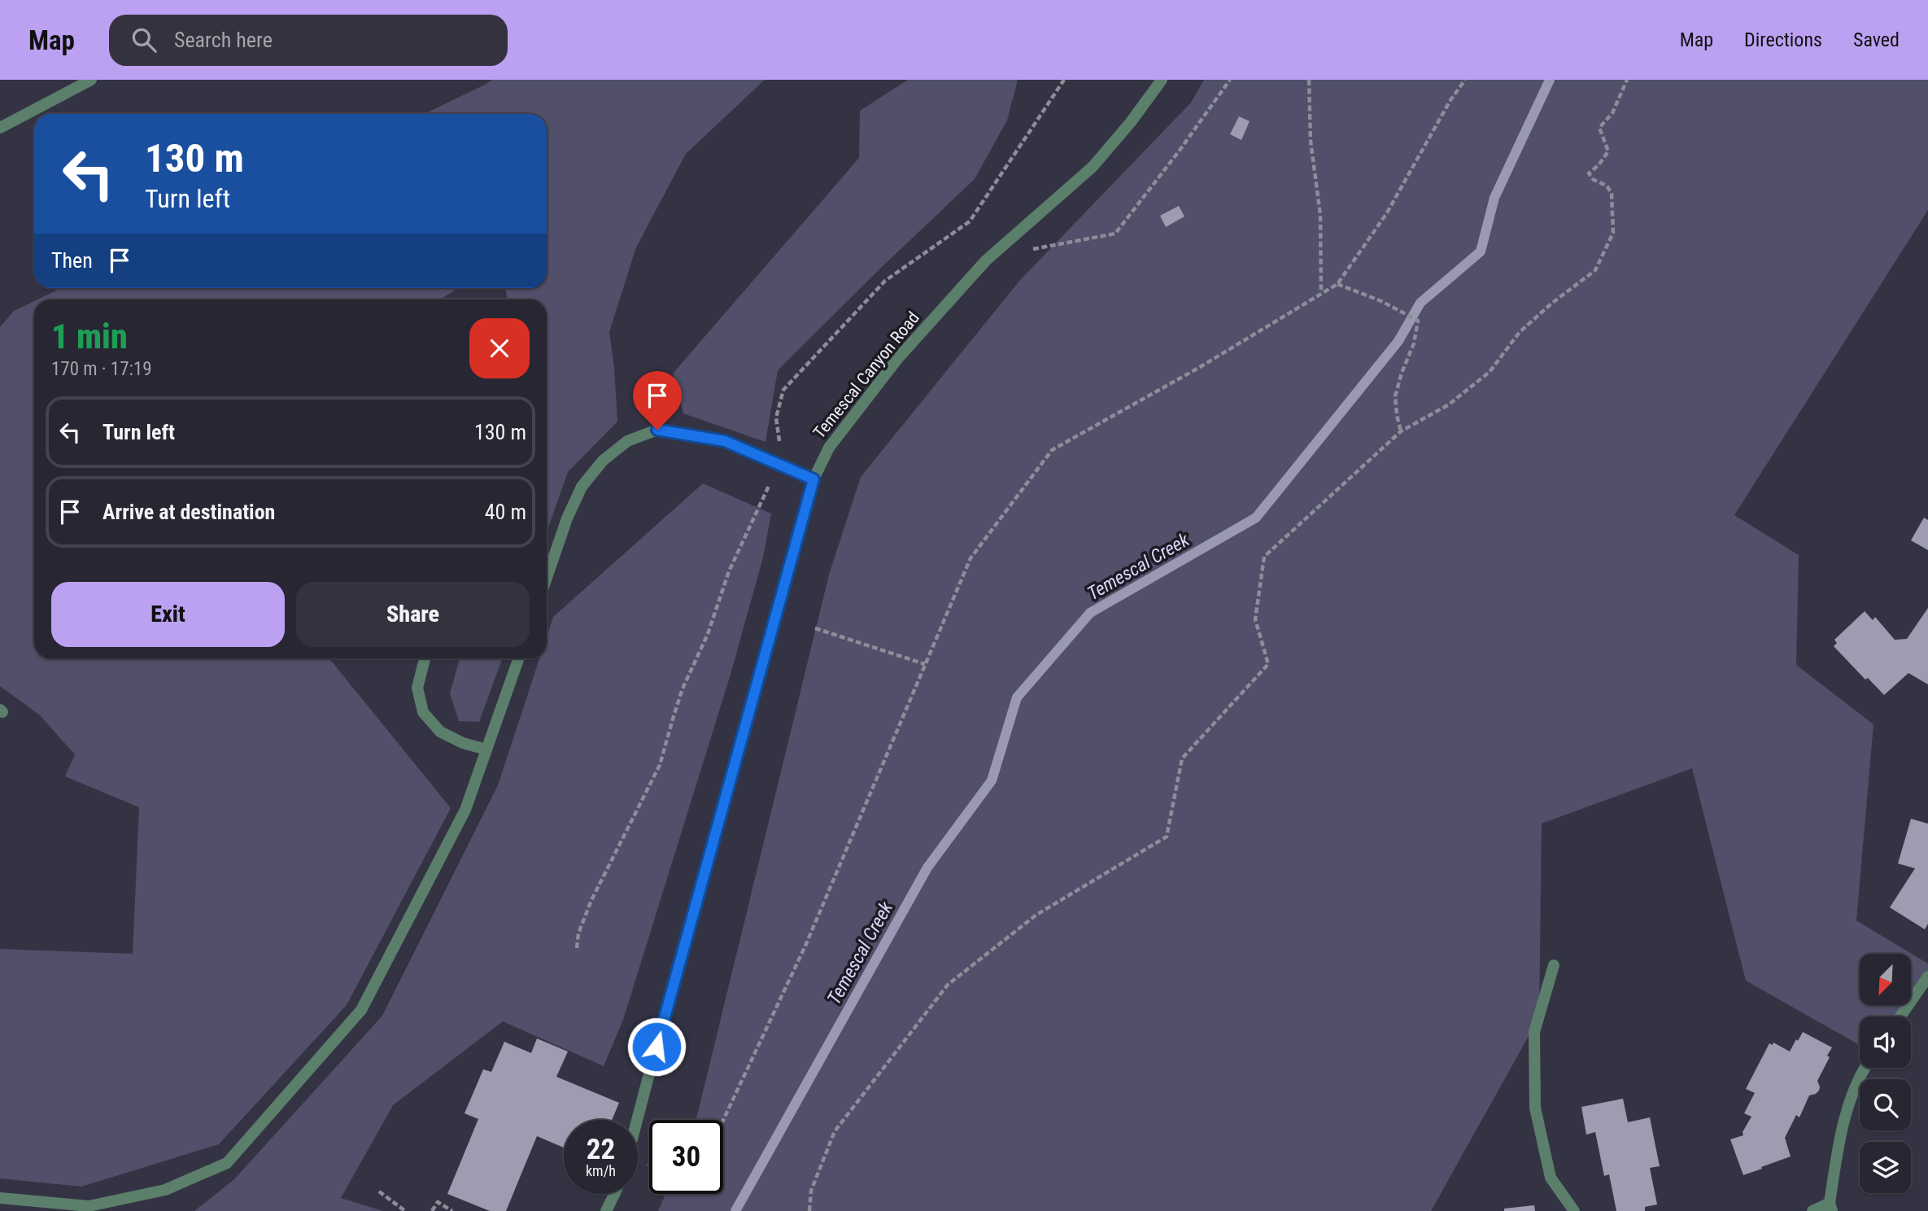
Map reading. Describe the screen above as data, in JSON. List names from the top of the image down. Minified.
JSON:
{"streets":{"street":["Temescal Canyon Road"]},"water":["Temescal Creek"],"north":"bottom left","page":{"header":"Map","search":"Search here","nav":["Map","Directions","Saved"],"turn":["130 m","Turn left"],"then":"Then","heading":["1 min","170 m · 17:19"],"list":[{"name":"Turn left","value":"130 m"},{"name":"Arrive at destination","value":"40 m"}],"buttons":["Exit","Share"],"speed":"22 km/h","limit":"30"}}
